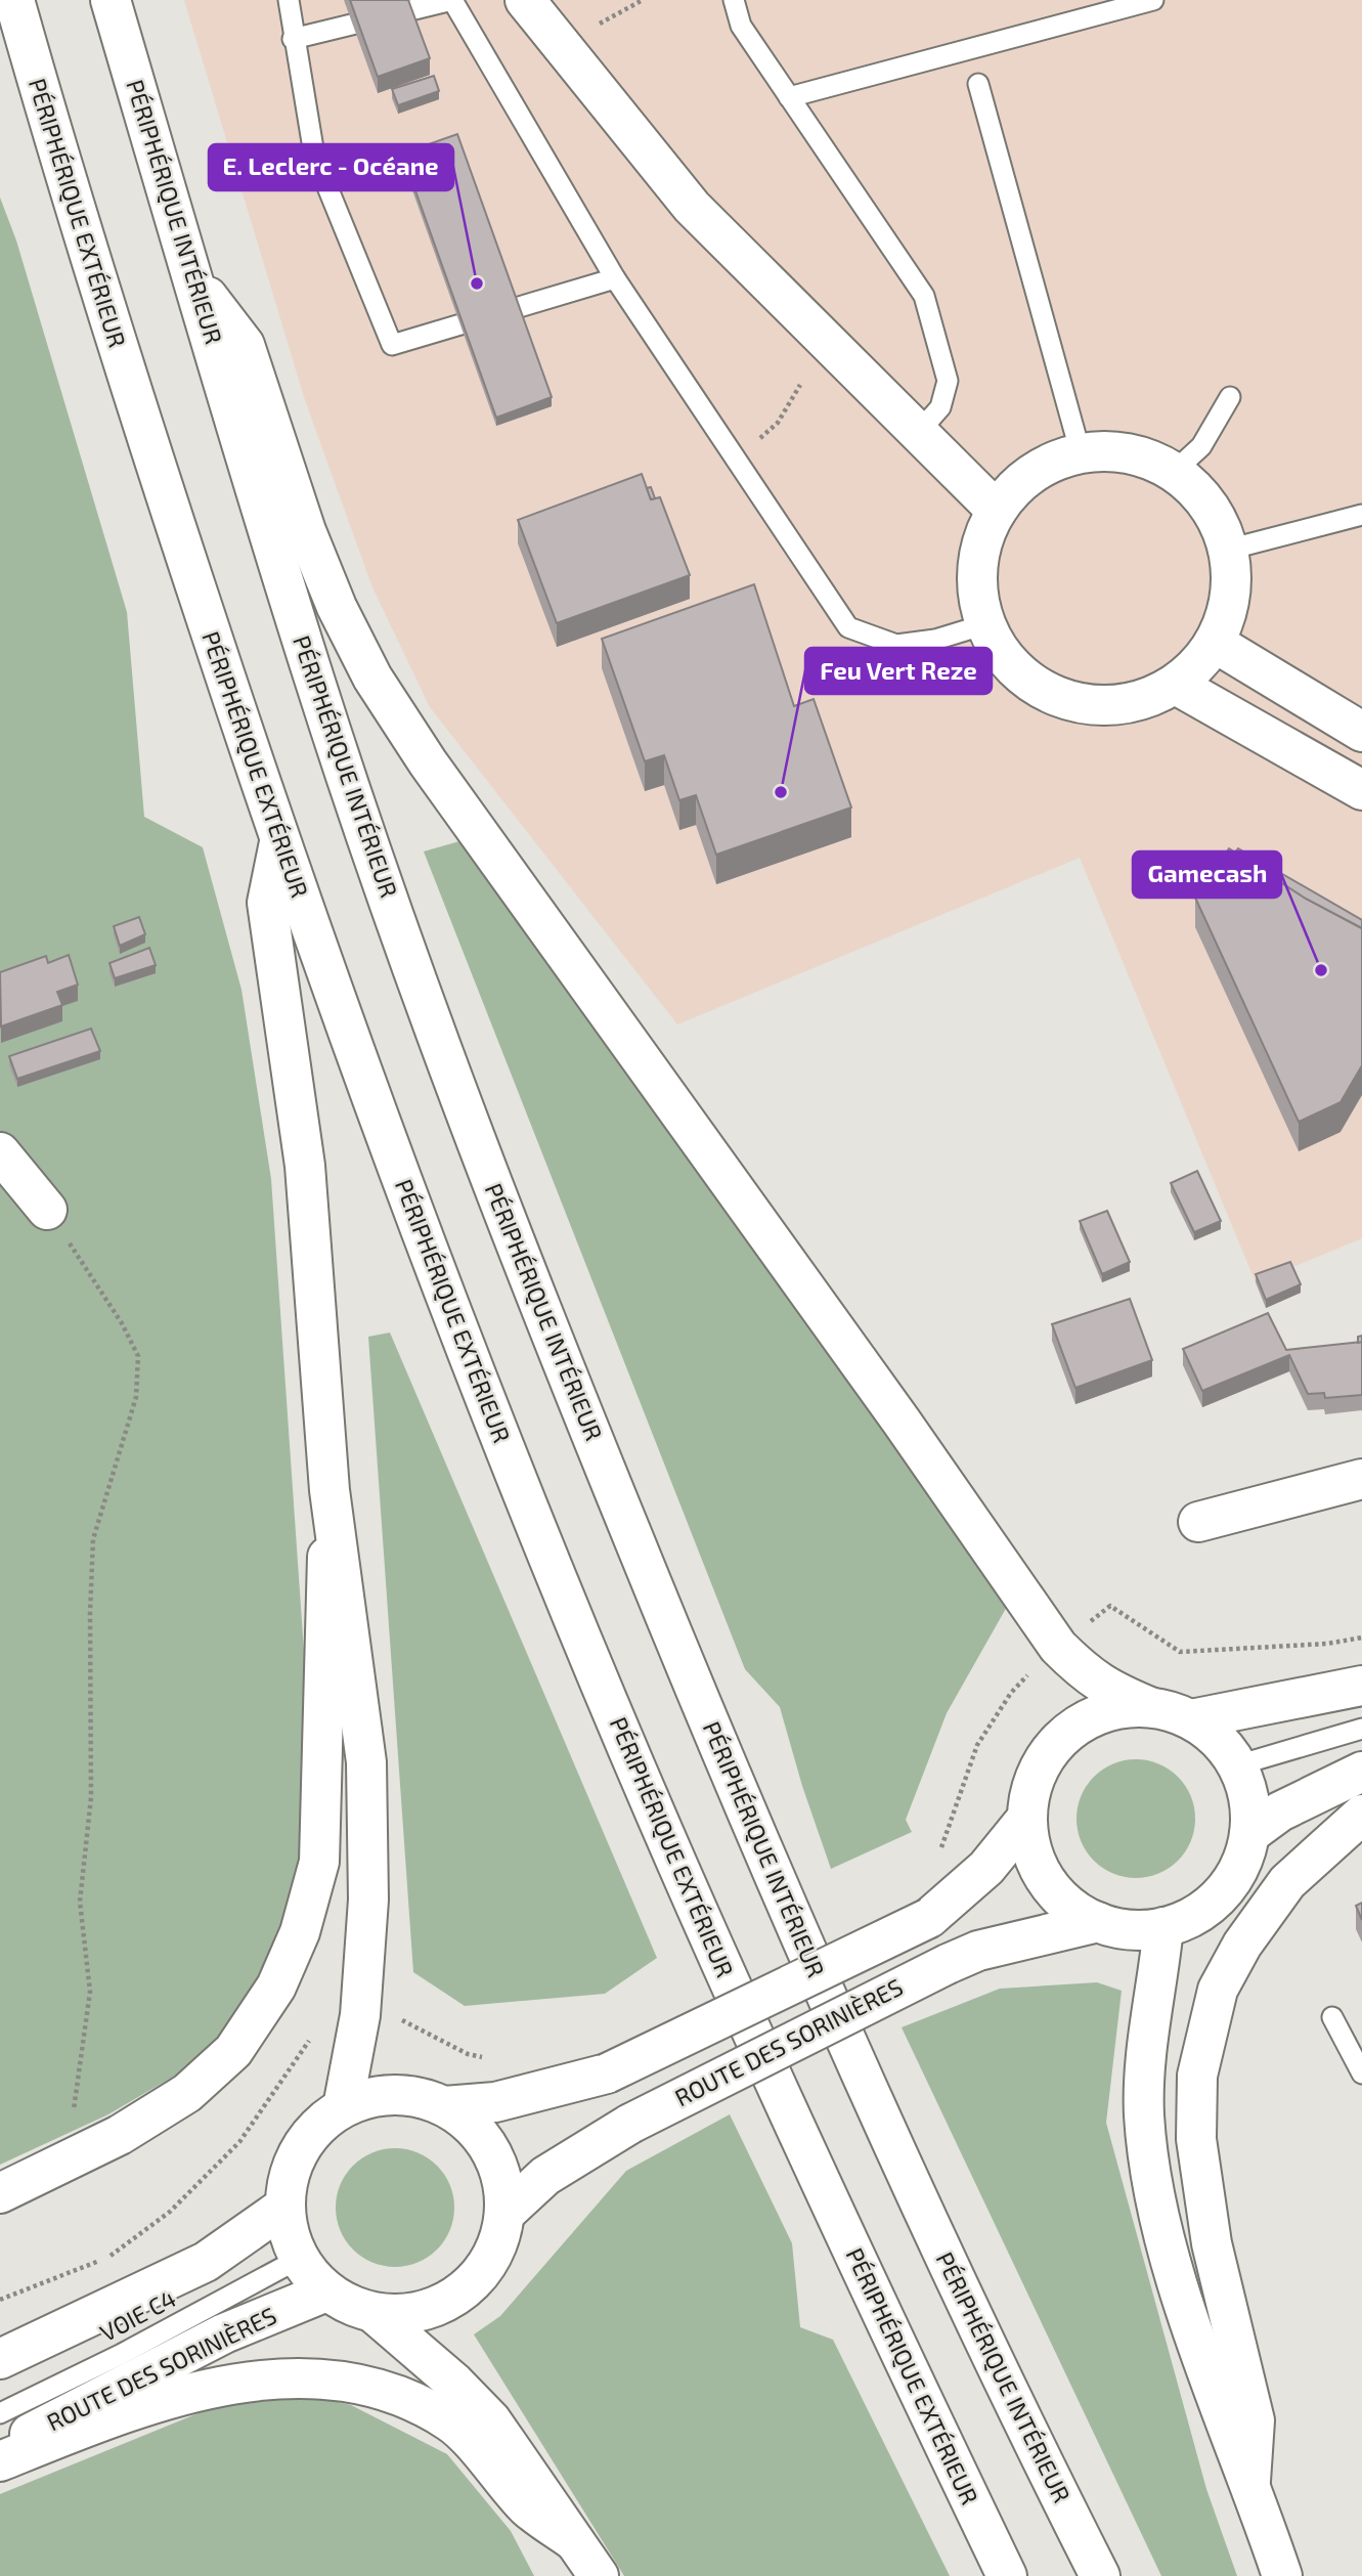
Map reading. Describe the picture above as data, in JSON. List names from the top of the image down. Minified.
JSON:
{"streets":{"main road":["PÉRIPHÉRIQUE INTÉRIEUR","PÉRIPHÉRIQUE EXTÉRIEUR","ROUTE DES SORINIÈRES"],"lane":["VOIE C4"]},"crossings":[["ROUTE DES SORINIÈRES","VOIE C4"]],"places":["E. Leclerc - Océane","Feu Vert Reze","Gamecash"]}
